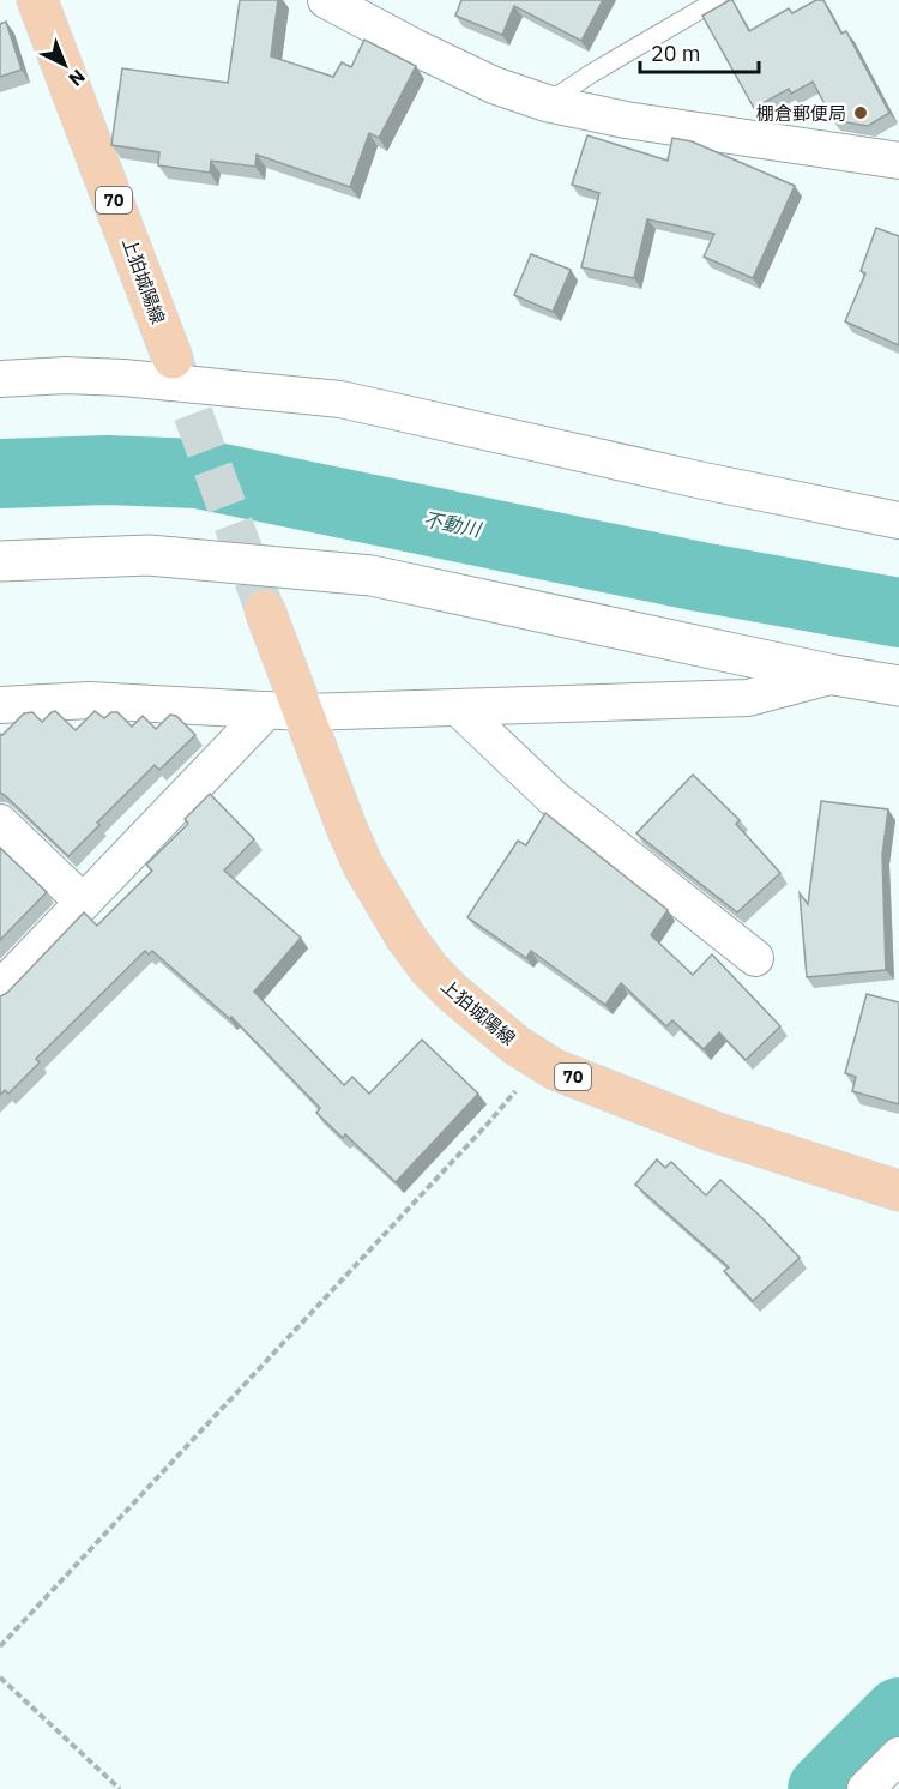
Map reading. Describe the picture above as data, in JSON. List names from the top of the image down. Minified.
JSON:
{"streets":{"main road":["70","上狛城陽線"]},"water":["不動川"],"places":["棚倉郵便局"],"scale_bar":"20 m","north":"bottom right"}
